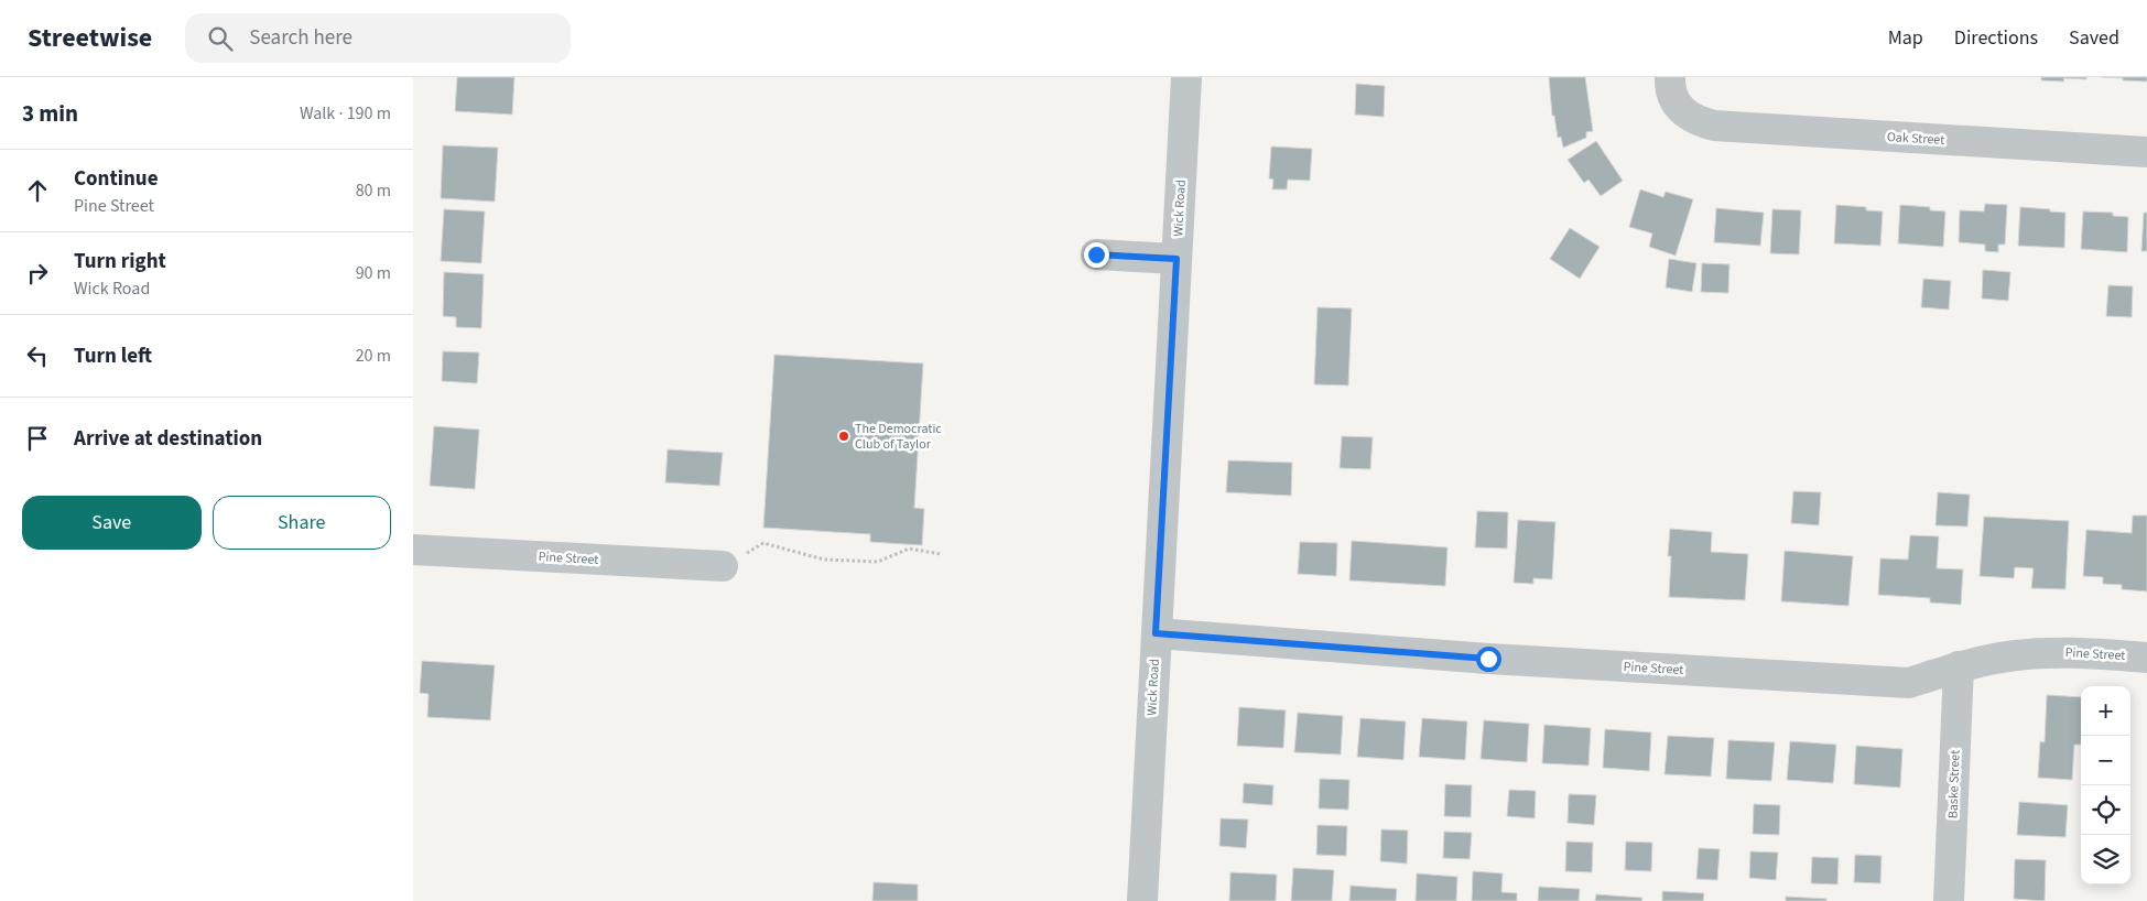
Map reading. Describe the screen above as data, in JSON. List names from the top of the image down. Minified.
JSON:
{"streets":{"street":["Oak Street","Wick Road","Pine Street","Baske Street"]},"crossings":[["Wick Road","Pine Street"],["Pine Street","Baske Street"]],"places":["The Democratic Club of Taylor"],"page":{"header":"Streetwise","search":"Search here","nav":["Map","Directions","Saved"],"heading":["3 min","Walk · 190 m"],"list":[["Continue","Pine Street","80 m"],["Turn right","Wick Road","90 m"],["Turn left","20 m"],"Arrive at destination"],"buttons":["Save","Share"],"map_buttons":["+","−"]}}
